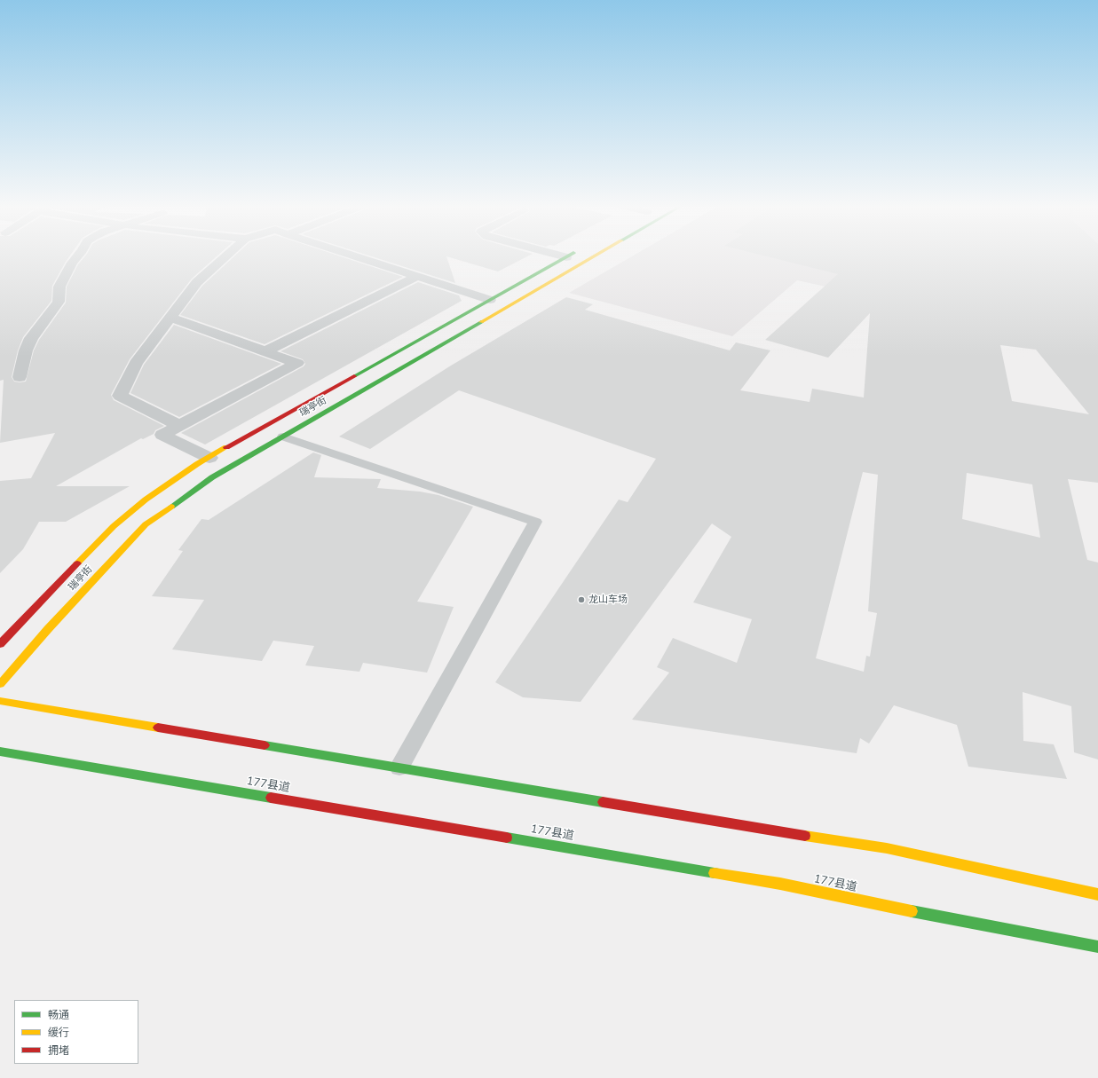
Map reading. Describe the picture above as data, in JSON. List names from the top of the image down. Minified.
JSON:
{"streets":{"main road":["瑞亭街","177县道"]},"places":["龙山车场"],"legend":["畅通","缓行","拥堵"]}
